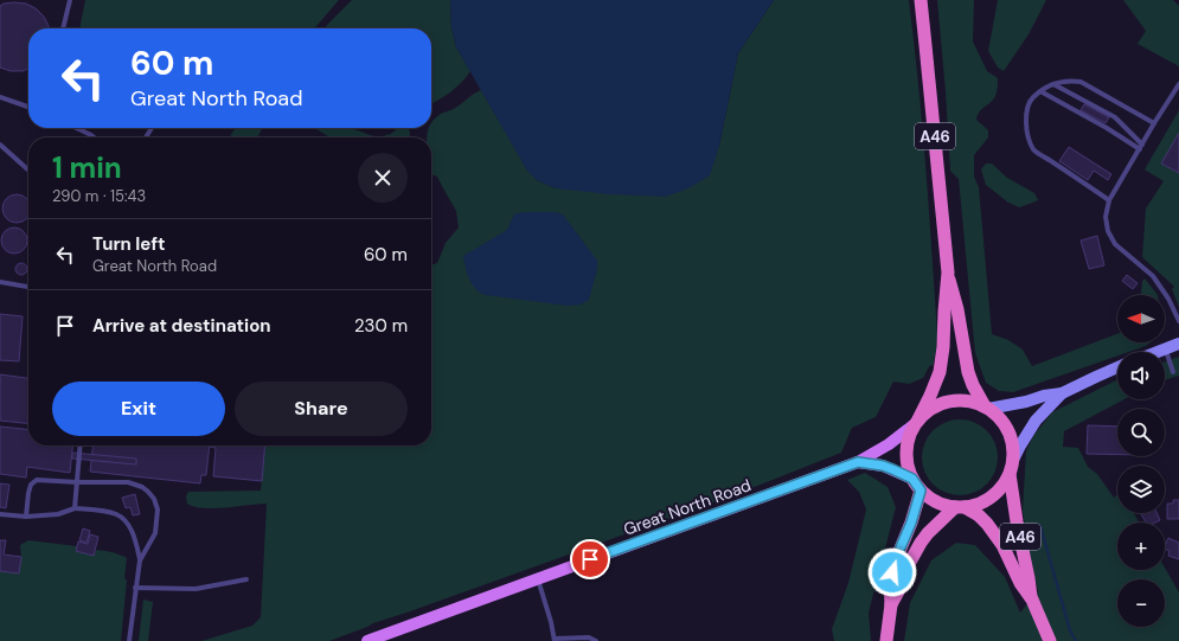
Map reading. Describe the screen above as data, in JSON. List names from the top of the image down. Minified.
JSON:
{"streets":{"highway":["A46"],"main road":["Great North Road"]},"crossings":[["A46","Great North Road"]],"north":"left","page":{"turn":["60 m","Great North Road"],"heading":["1 min","290 m · 15:43"],"list":[{"name":"Turn left","note":"Great North Road","value":"60 m"},{"name":"Arrive at destination","value":"230 m"}],"map_buttons":["+","−"],"buttons":["Exit","Share"]}}
